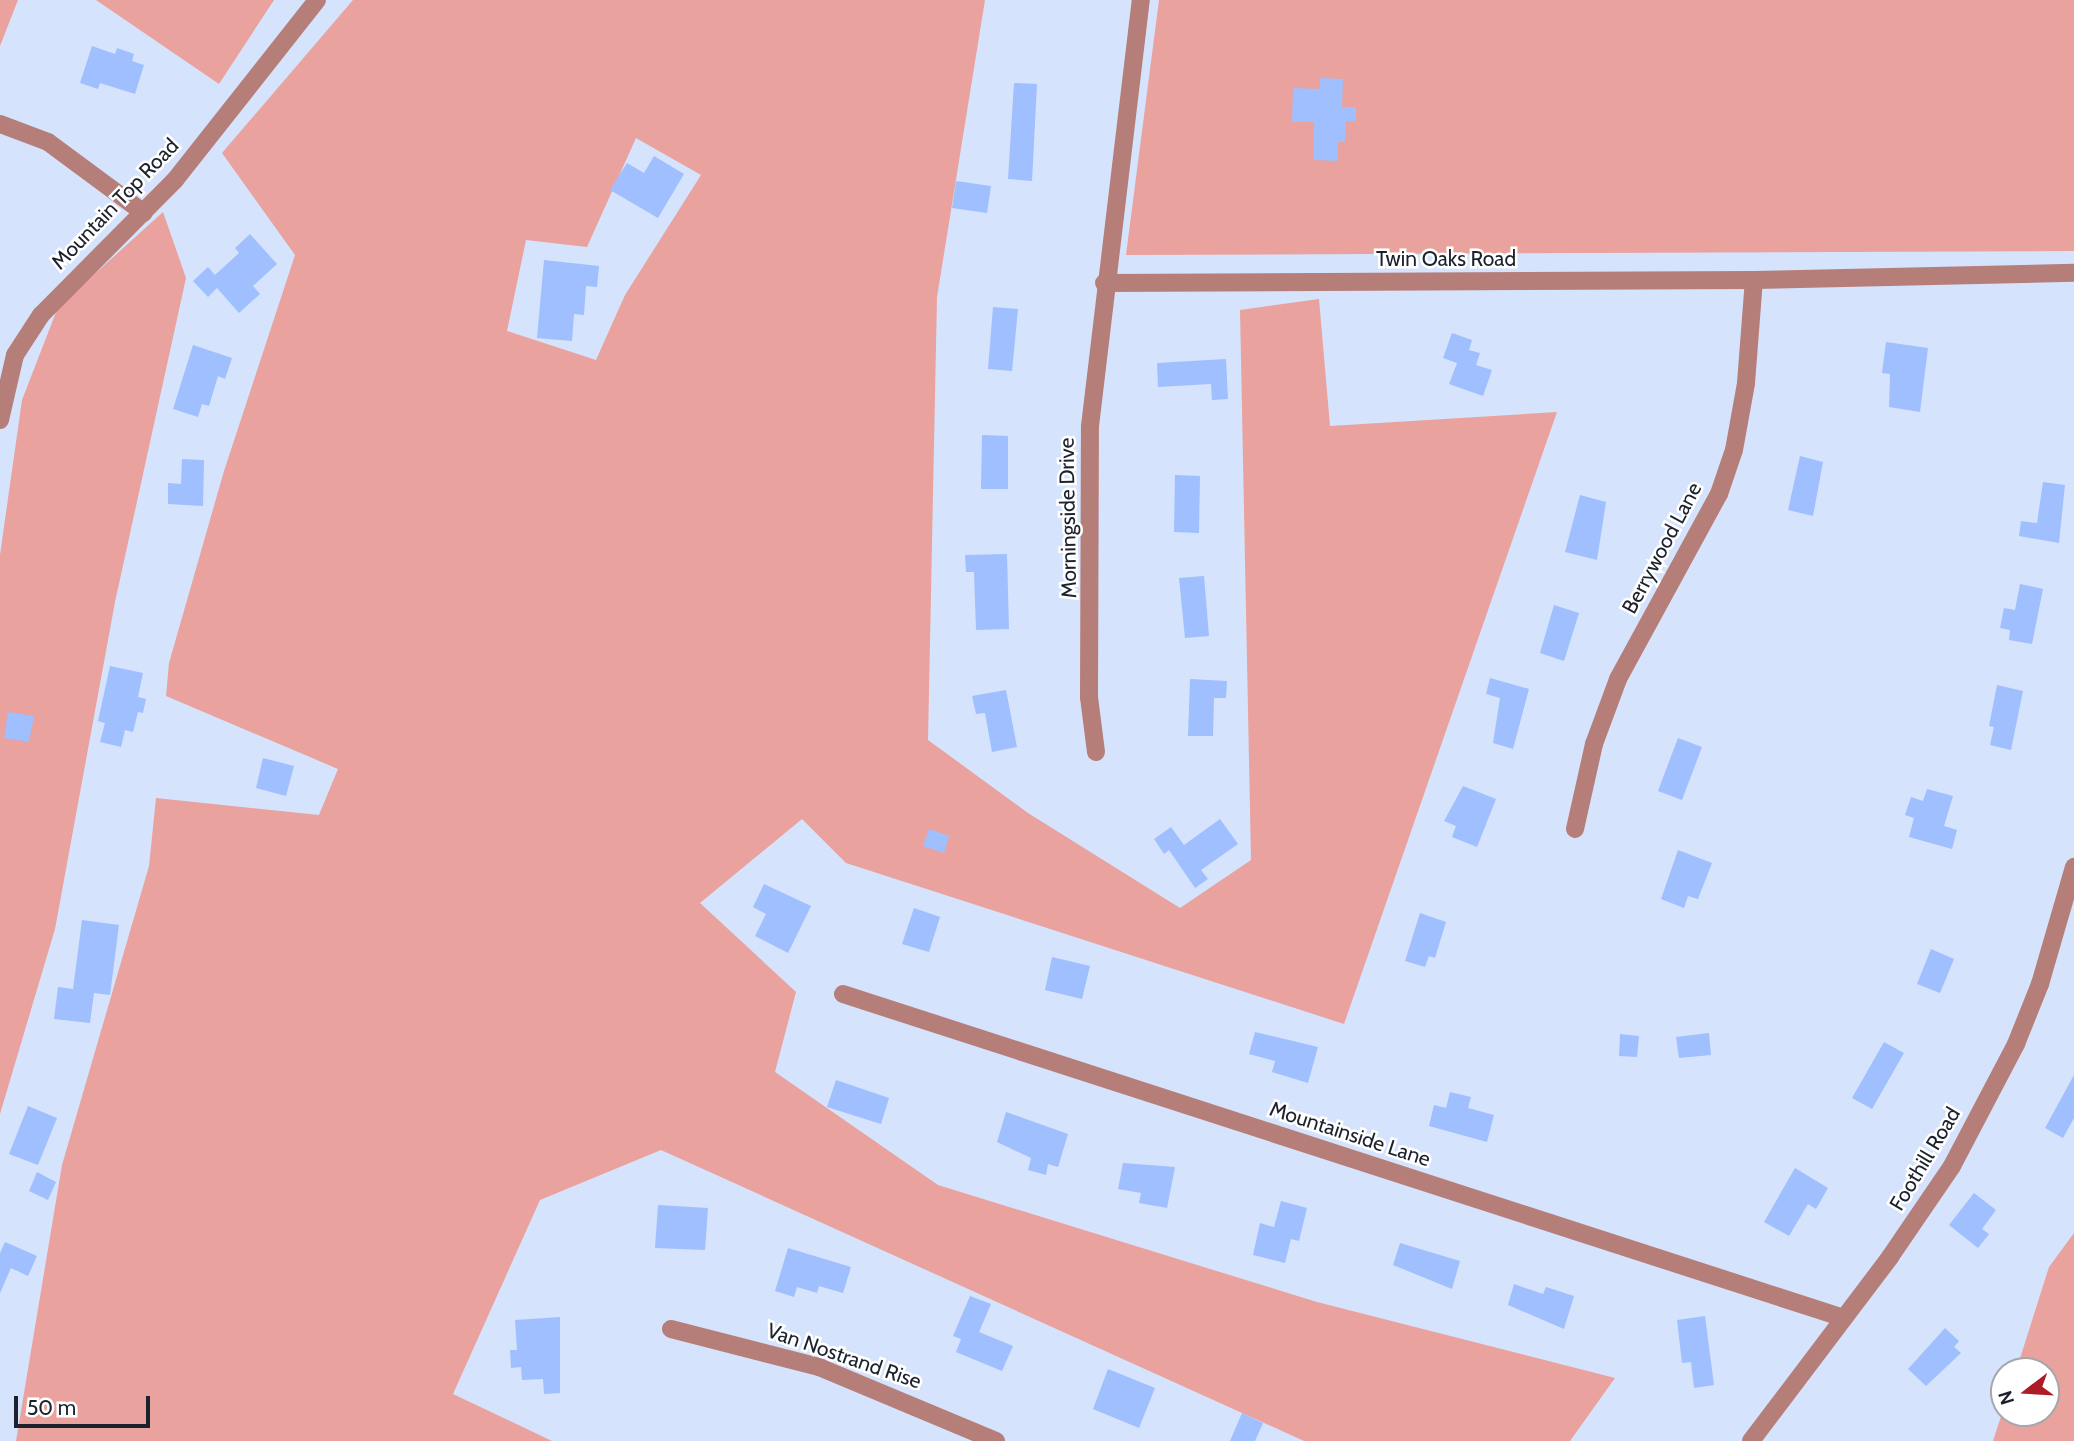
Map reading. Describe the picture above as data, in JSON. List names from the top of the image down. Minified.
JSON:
{"streets":{"street":["Mountain Top Road","Twin Oaks Road","Morningside Drive","Berrywood Lane","Mountainside Lane","Foothill Road","Van Nostrand Rise"]},"crossings":[["Twin Oaks Road","Morningside Drive"],["Twin Oaks Road","Berrywood Lane"],["Mountainside Lane","Foothill Road"]],"scale_bar":"50 m","north":"left"}
